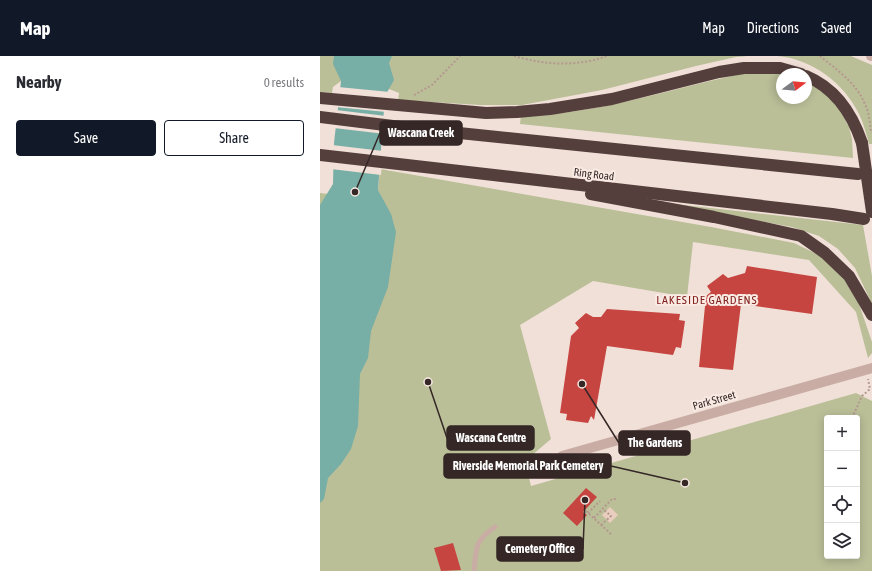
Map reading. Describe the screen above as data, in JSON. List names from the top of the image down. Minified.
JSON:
{"streets":{"highway":["Ring Road"],"street":["Park Street"]},"districts":["LAKESIDE GARDENS"],"places":["Wascana Creek","Wascana Centre","The Gardens","Riverside Memorial Park Cemetery","Cemetery Office"],"north":"right","page":{"header":"Map","nav":["Map","Directions","Saved"],"heading":["Nearby","0 results"],"buttons":["Save","Share"],"map_buttons":["+","−"]}}
